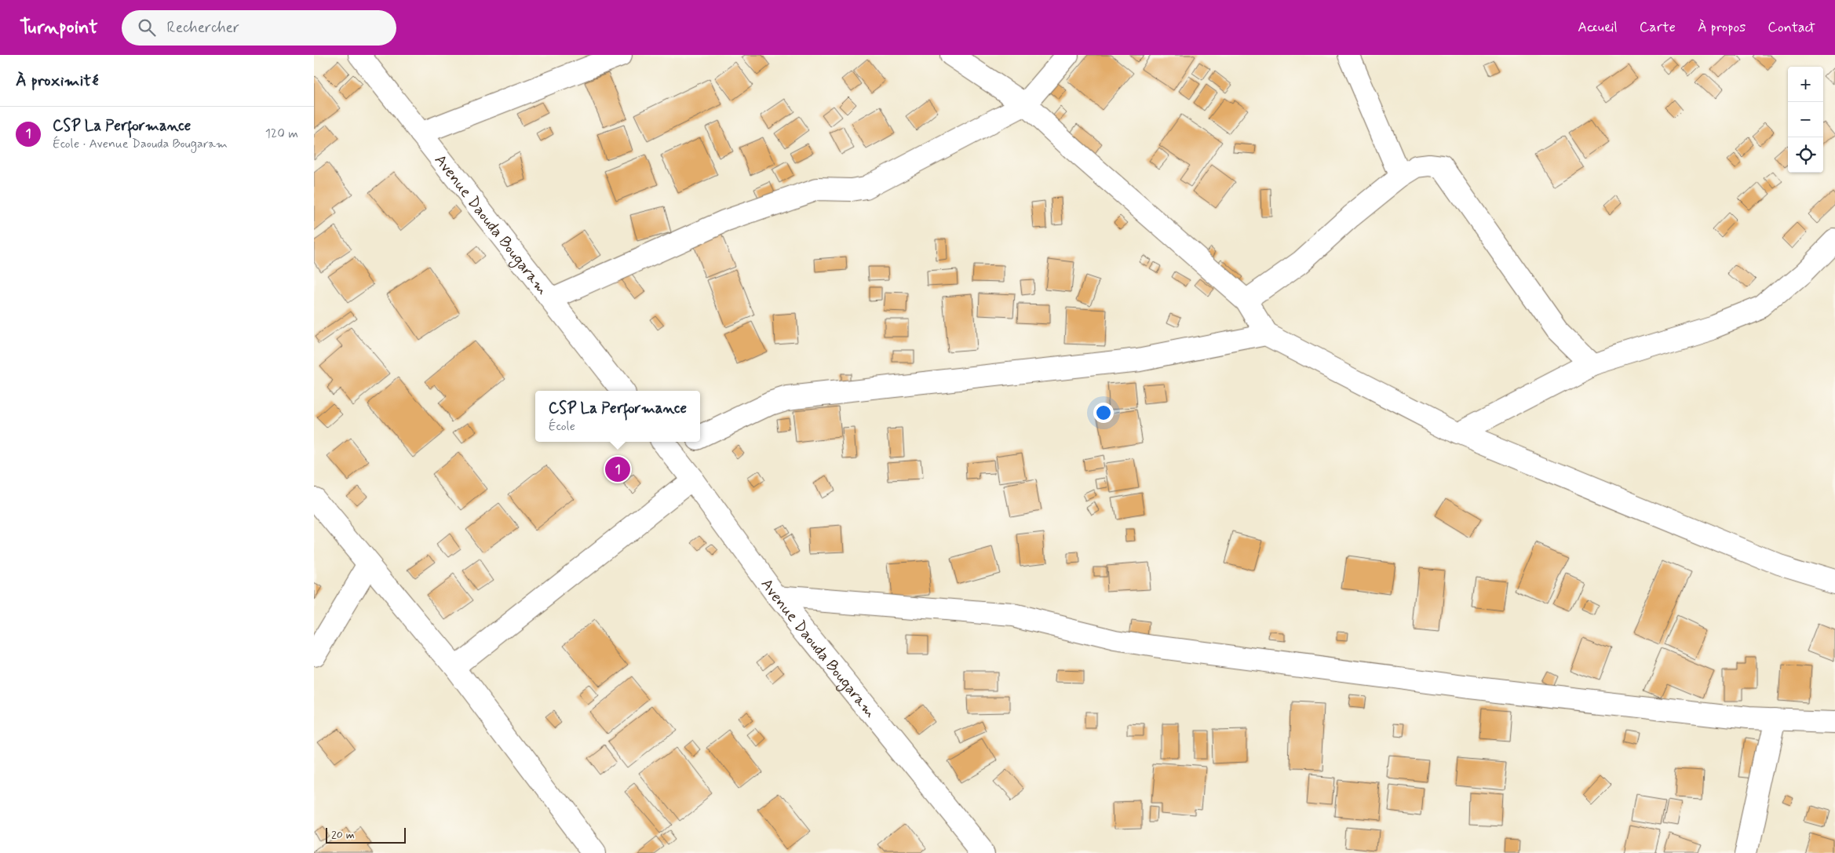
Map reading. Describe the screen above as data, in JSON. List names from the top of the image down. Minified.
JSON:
{"streets":{"street":["Avenue Daouda Bougaram"]},"scale_bar":"20 m","page":{"header":"Turnpoint","search":"Rechercher","nav":["Accueil","Carte","À propos","Contact"],"heading":"À proximité","map_buttons":["+","−"],"list":[{"mark":"1","name":"CSP La Performance","note":"École · Avenue Daouda Bougaram","value":"120 m"}],"popup":["CSP La Performance","École"],"pins":"1","scale":"20 m"}}
